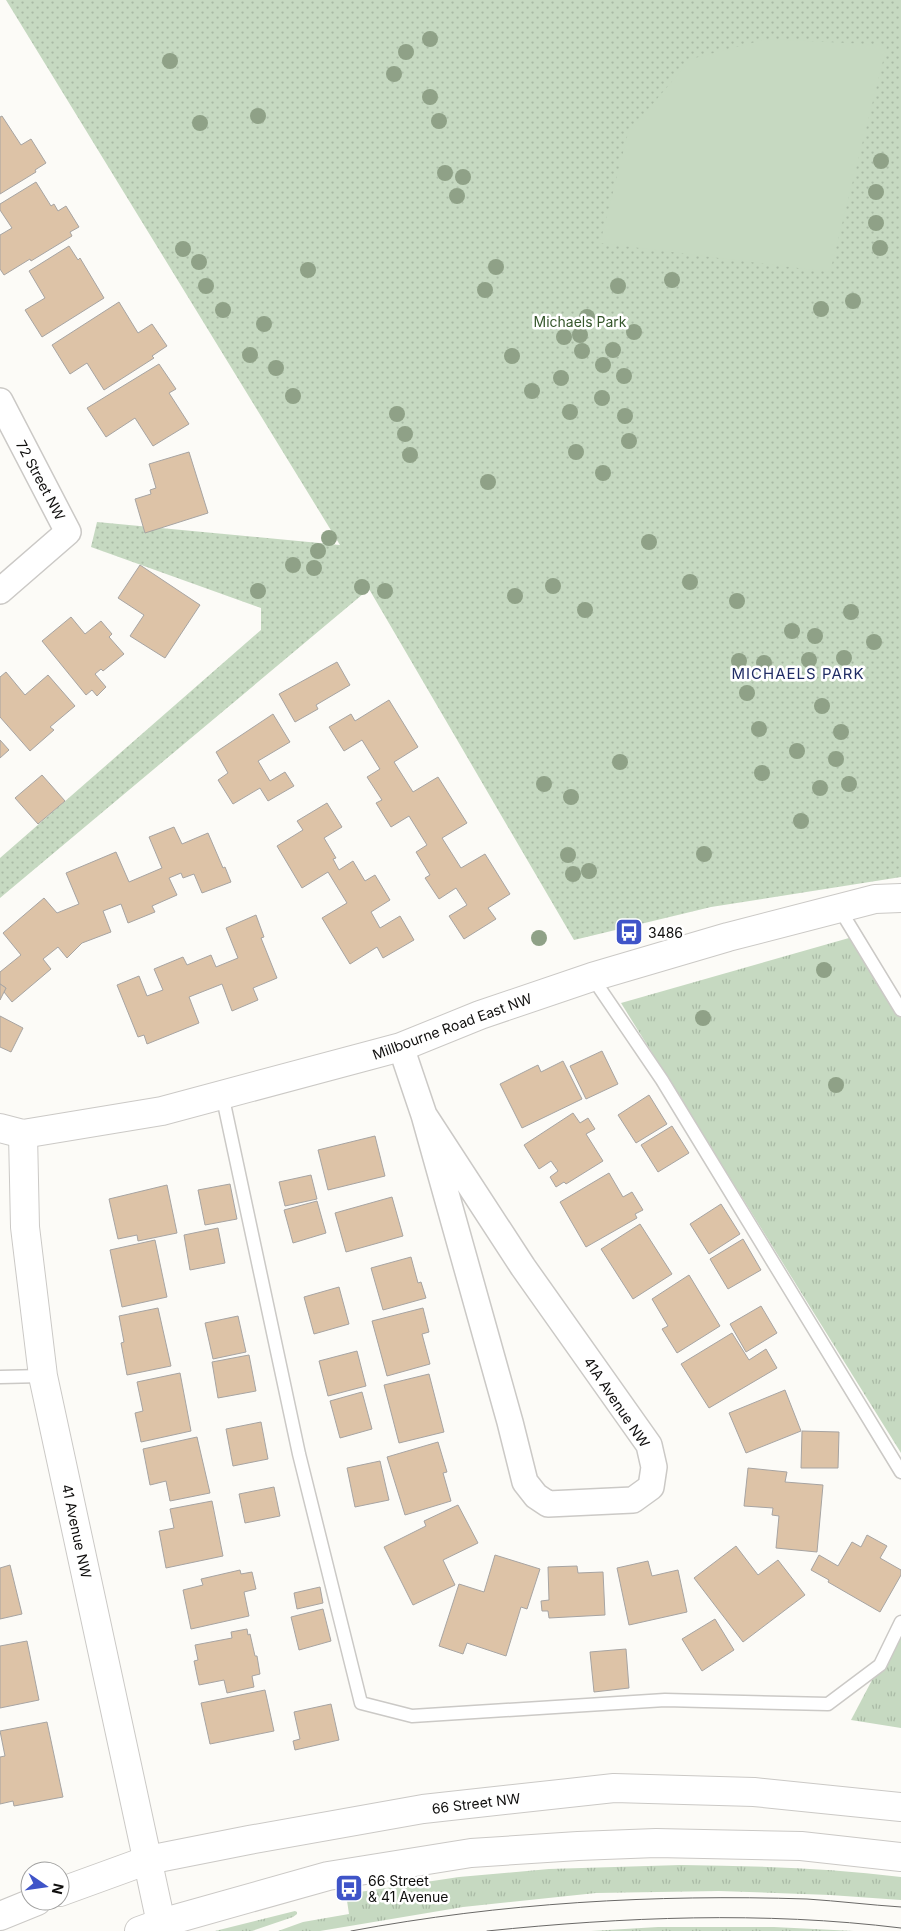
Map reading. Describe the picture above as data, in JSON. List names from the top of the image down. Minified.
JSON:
{"streets":{"street":["72 Street NW","Millbourne Road East NW","41A Avenue NW","41 Avenue NW","66 Street NW"]},"crossings":[["Millbourne Road East NW","41A Avenue NW"],["Millbourne Road East NW","41 Avenue NW"],["41 Avenue NW","66 Street NW"]],"districts":["MICHAELS PARK"],"parks":["Michaels Park"],"places":{"bus stop":["3486","66 Street & 41 Avenue"]},"north":"right"}
